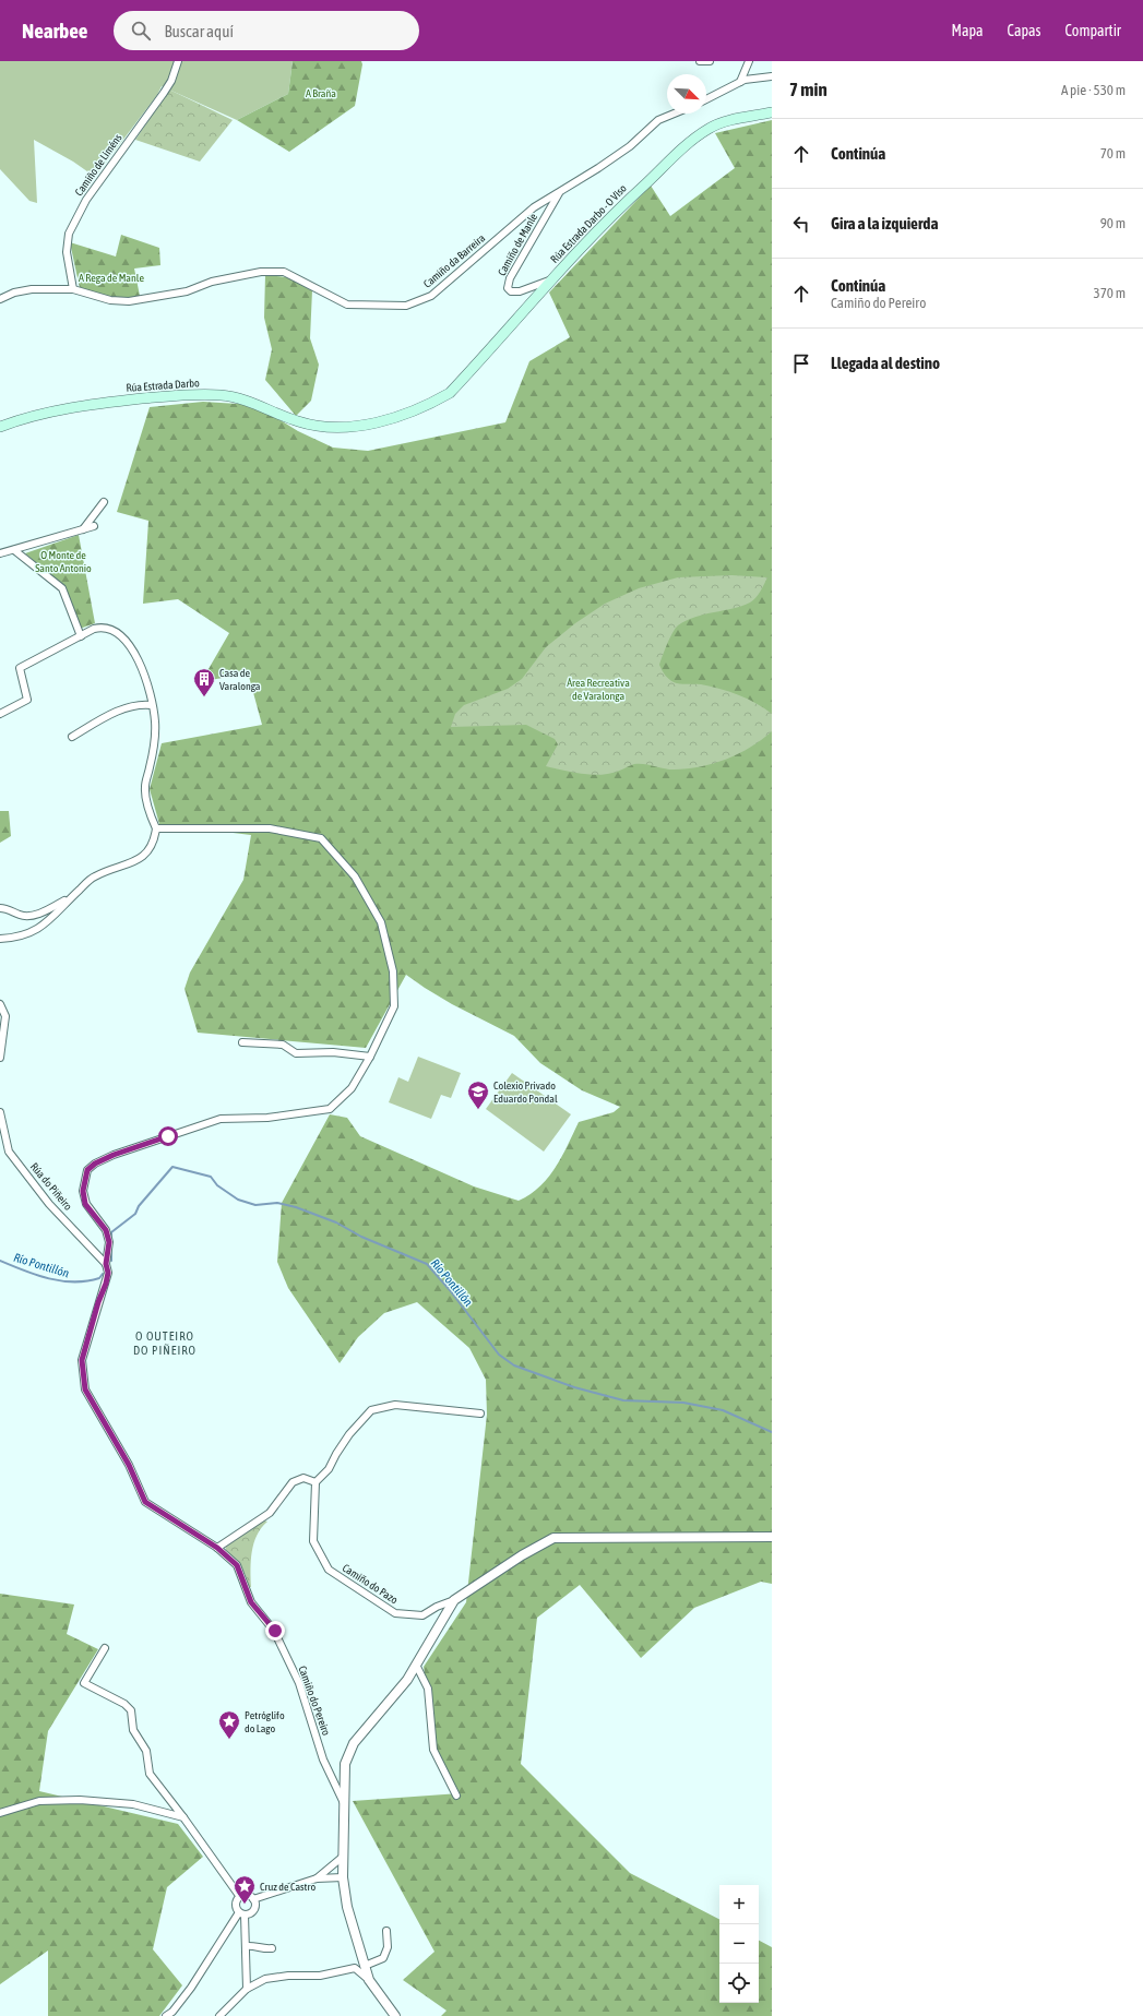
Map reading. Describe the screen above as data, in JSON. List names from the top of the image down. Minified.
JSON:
{"streets":{"main road":["Rúa Estrada Darbo - O Viso","Rúa Estrada Darbo"],"street":["Camiño de Liméns","Camiño de Manle","Camiño da Barreira","Rúa do Piñeiro","Camiño do Pazo","Camiño do Pereiro"]},"crossings":[["Camiño de Liméns","Camiño da Barreira"],["Rúa Estrada Darbo - O Viso","Camiño de Manle"],["Rúa Estrada Darbo - O Viso","Rúa Estrada Darbo"],["Camiño de Manle","Camiño da Barreira"],["Rúa do Piñeiro","Camiño do Pereiro"]],"districts":["O OUTEIRO DO PIÑEIRO"],"water":["Río Pontillón"],"parks":["A Braña","A Rega de Manle","O Monte de Santo Antonio","Área Recreativa de Varalonga"],"places":{"building":["Casa de Varalonga"],"school or university":["Colexio Privado Eduardo Pondal"],"place":["Petróglifo do Lago","Cruz de Castro"]},"north":"bottom right","page":{"header":"Nearbee","search":"Buscar aquí","nav":["Mapa","Capas","Compartir"],"heading":["7 min","A pie · 530 m"],"list":[["Continúa","70 m"],["Gira a la izquierda","90 m"],["Continúa","Camiño do Pereiro","370 m"],"Llegada al destino"],"map_buttons":["+","−"]}}
